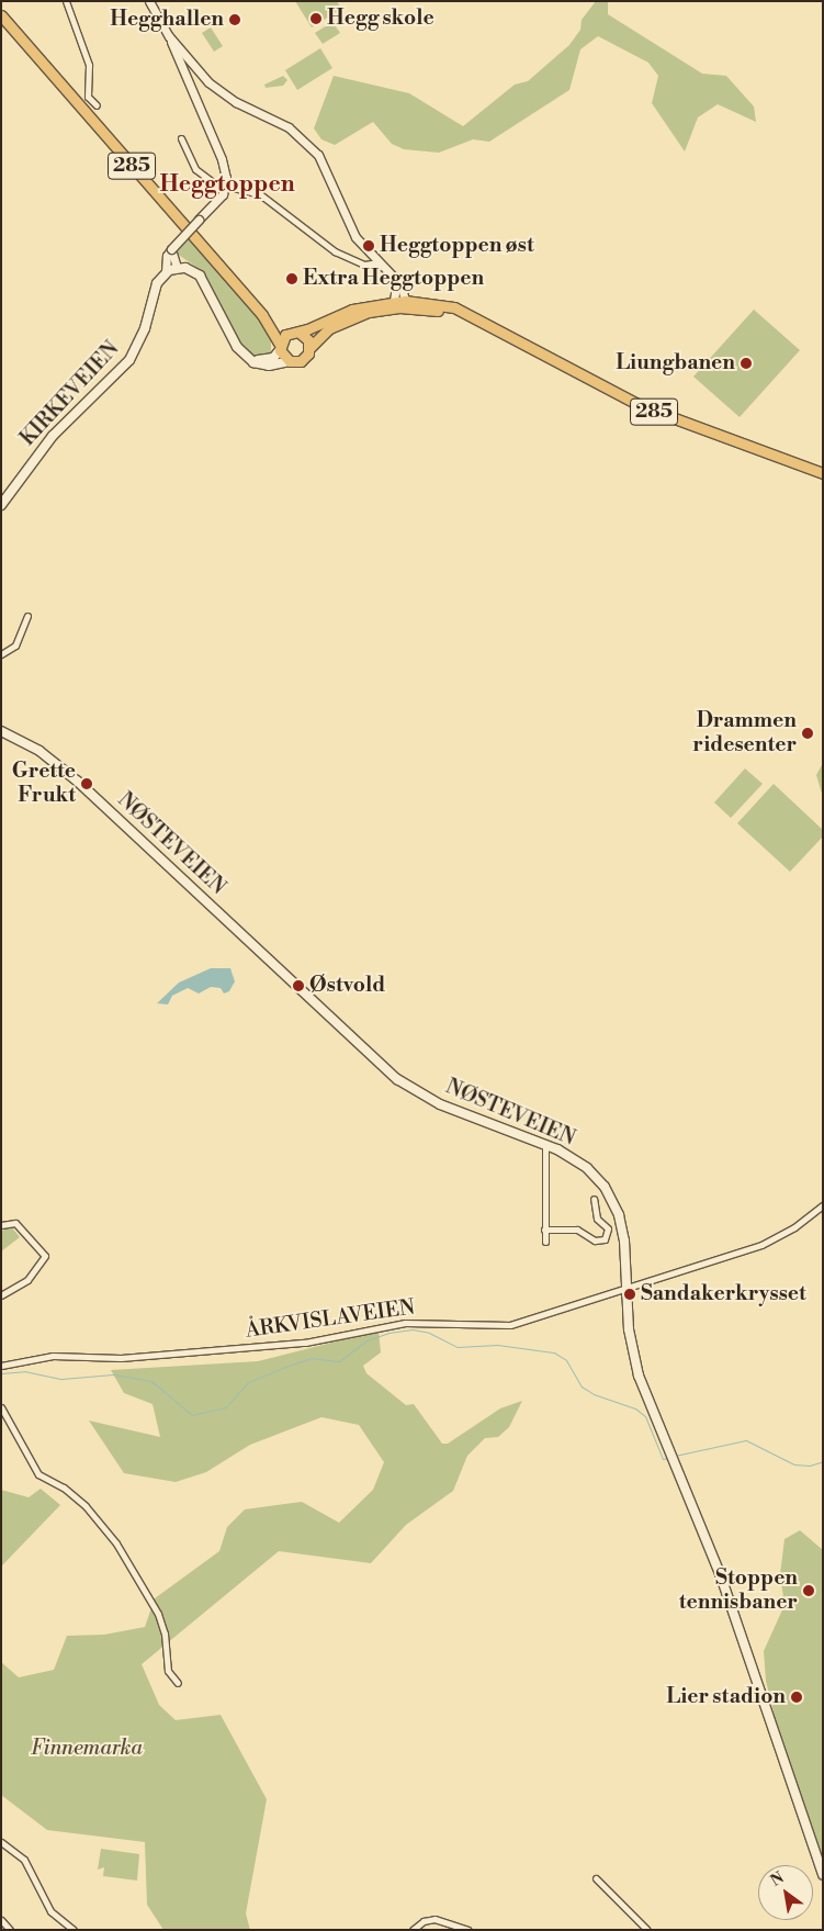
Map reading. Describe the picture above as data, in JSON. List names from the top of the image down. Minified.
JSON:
{"streets":{"main road":["285","KIRKEVEIEN","NØSTEVEIEN"],"street":["ÅRKVISLAVEIEN"]},"crossings":[["NØSTEVEIEN","ÅRKVISLAVEIEN"]],"districts":["Heggtoppen"],"parks":["Finnemarka"],"places":["Hegg skole","Hegghallen","Heggtoppen øst","Extra Heggtoppen","Liungbanen","Drammen ridesenter","Grette Frukt","Østvold","Sandakerkrysset","Stoppen tennisbaner","Lier stadion"],"north":"top left"}
